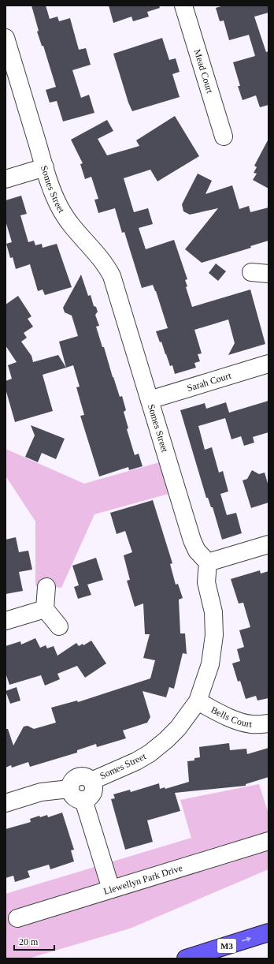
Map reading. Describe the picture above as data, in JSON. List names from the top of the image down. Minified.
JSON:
{"streets":{"highway":["M3"],"street":["Mead Court","Somes Street","Sarah Court","Bells Court","Llewellyn Park Drive"]},"crossings":[["Somes Street","Sarah Court"],["Somes Street","Bells Court"]],"scale_bar":"20 m"}
